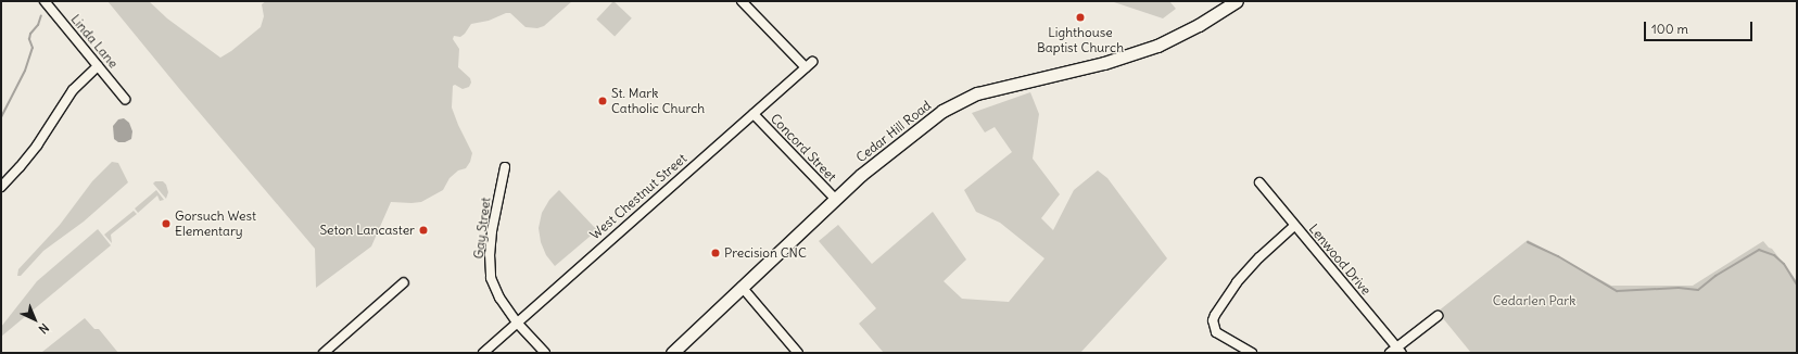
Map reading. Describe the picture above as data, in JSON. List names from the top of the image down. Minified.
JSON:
{"streets":{"main road":["Cedar Hill Road"],"street":["Linda Lane","Concord Street","West Chestnut Street","Gay Street","Lenwood Drive"]},"crossings":[["Cedar Hill Road","Concord Street"],["Concord Street","West Chestnut Street"],["West Chestnut Street","Gay Street"]],"parks":["Cedarlen Park"],"places":["Lighthouse Baptist Church","St. Mark Catholic Church","Gorsuch West Elementary","Seton Lancaster","Precision CNC"],"scale_bar":"100 m","north":"bottom right"}
